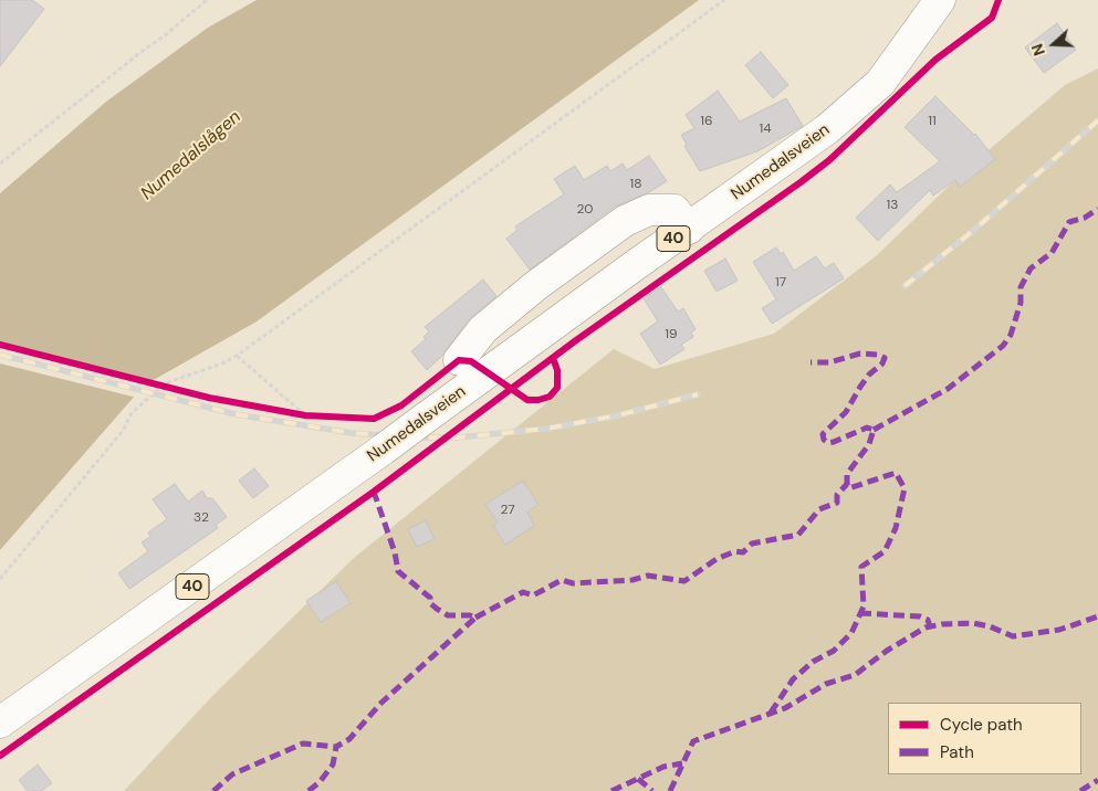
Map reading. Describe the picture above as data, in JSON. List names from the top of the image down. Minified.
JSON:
{"streets":{"main road":["Numedalsveien","40"]},"water":["Numedalslågen"],"house_numbers":["16","11","14","18","13","20","17","19","27","32"],"legend":["Cycle path","Path"],"north":"left"}
